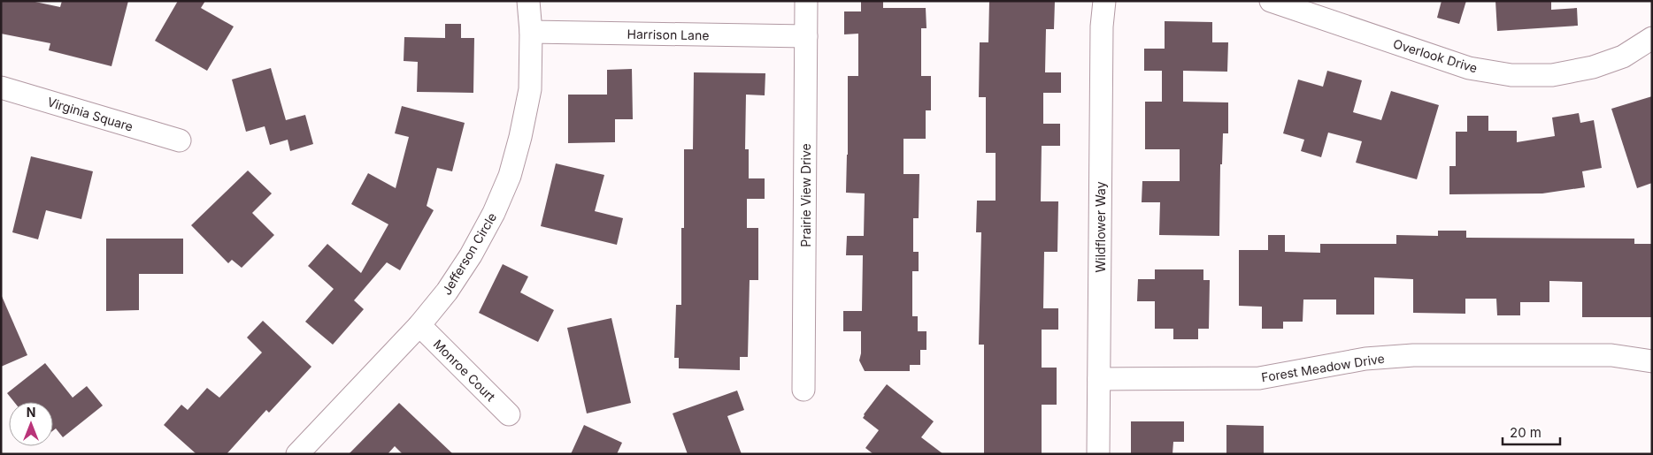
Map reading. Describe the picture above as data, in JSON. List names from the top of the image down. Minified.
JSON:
{"streets":{"street":["Harrison Lane","Overlook Drive","Virginia Square","Prairie View Drive","Wildflower Way","Jefferson Circle","Forest Meadow Drive","Monroe Court"]},"crossings":[["Harrison Lane","Prairie View Drive"],["Harrison Lane","Jefferson Circle"],["Wildflower Way","Forest Meadow Drive"],["Jefferson Circle","Monroe Court"]],"scale_bar":"20 m","north":"top"}
